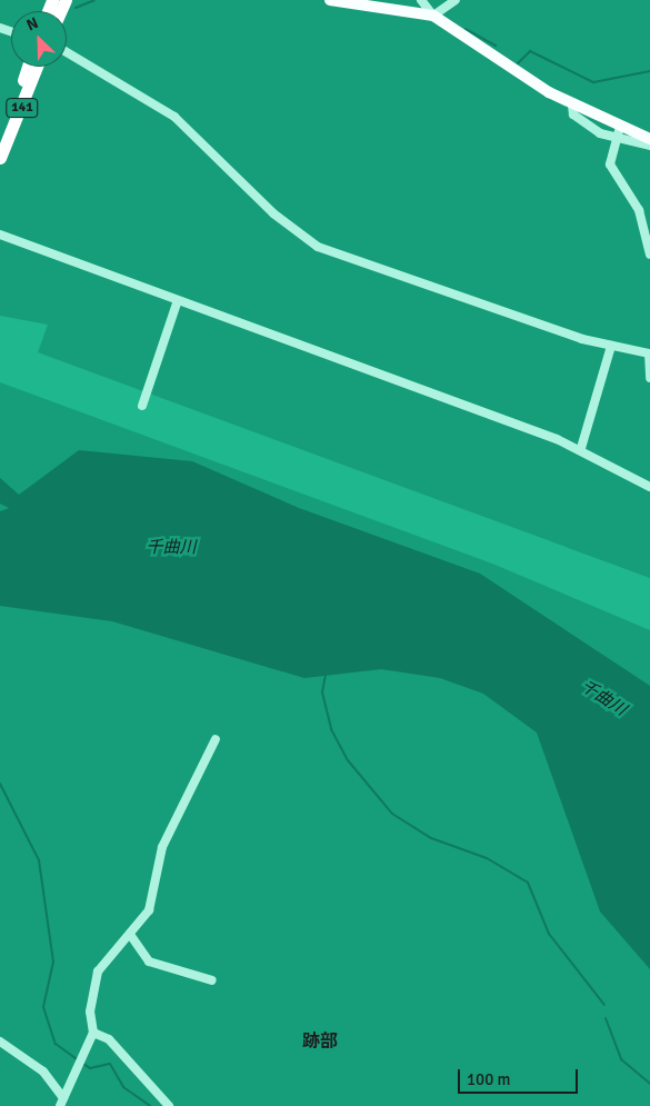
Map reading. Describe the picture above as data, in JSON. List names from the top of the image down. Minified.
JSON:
{"streets":{"highway":["141"]},"districts":["跡部"],"water":["千曲川"],"scale_bar":"100 m","north":"top left"}
